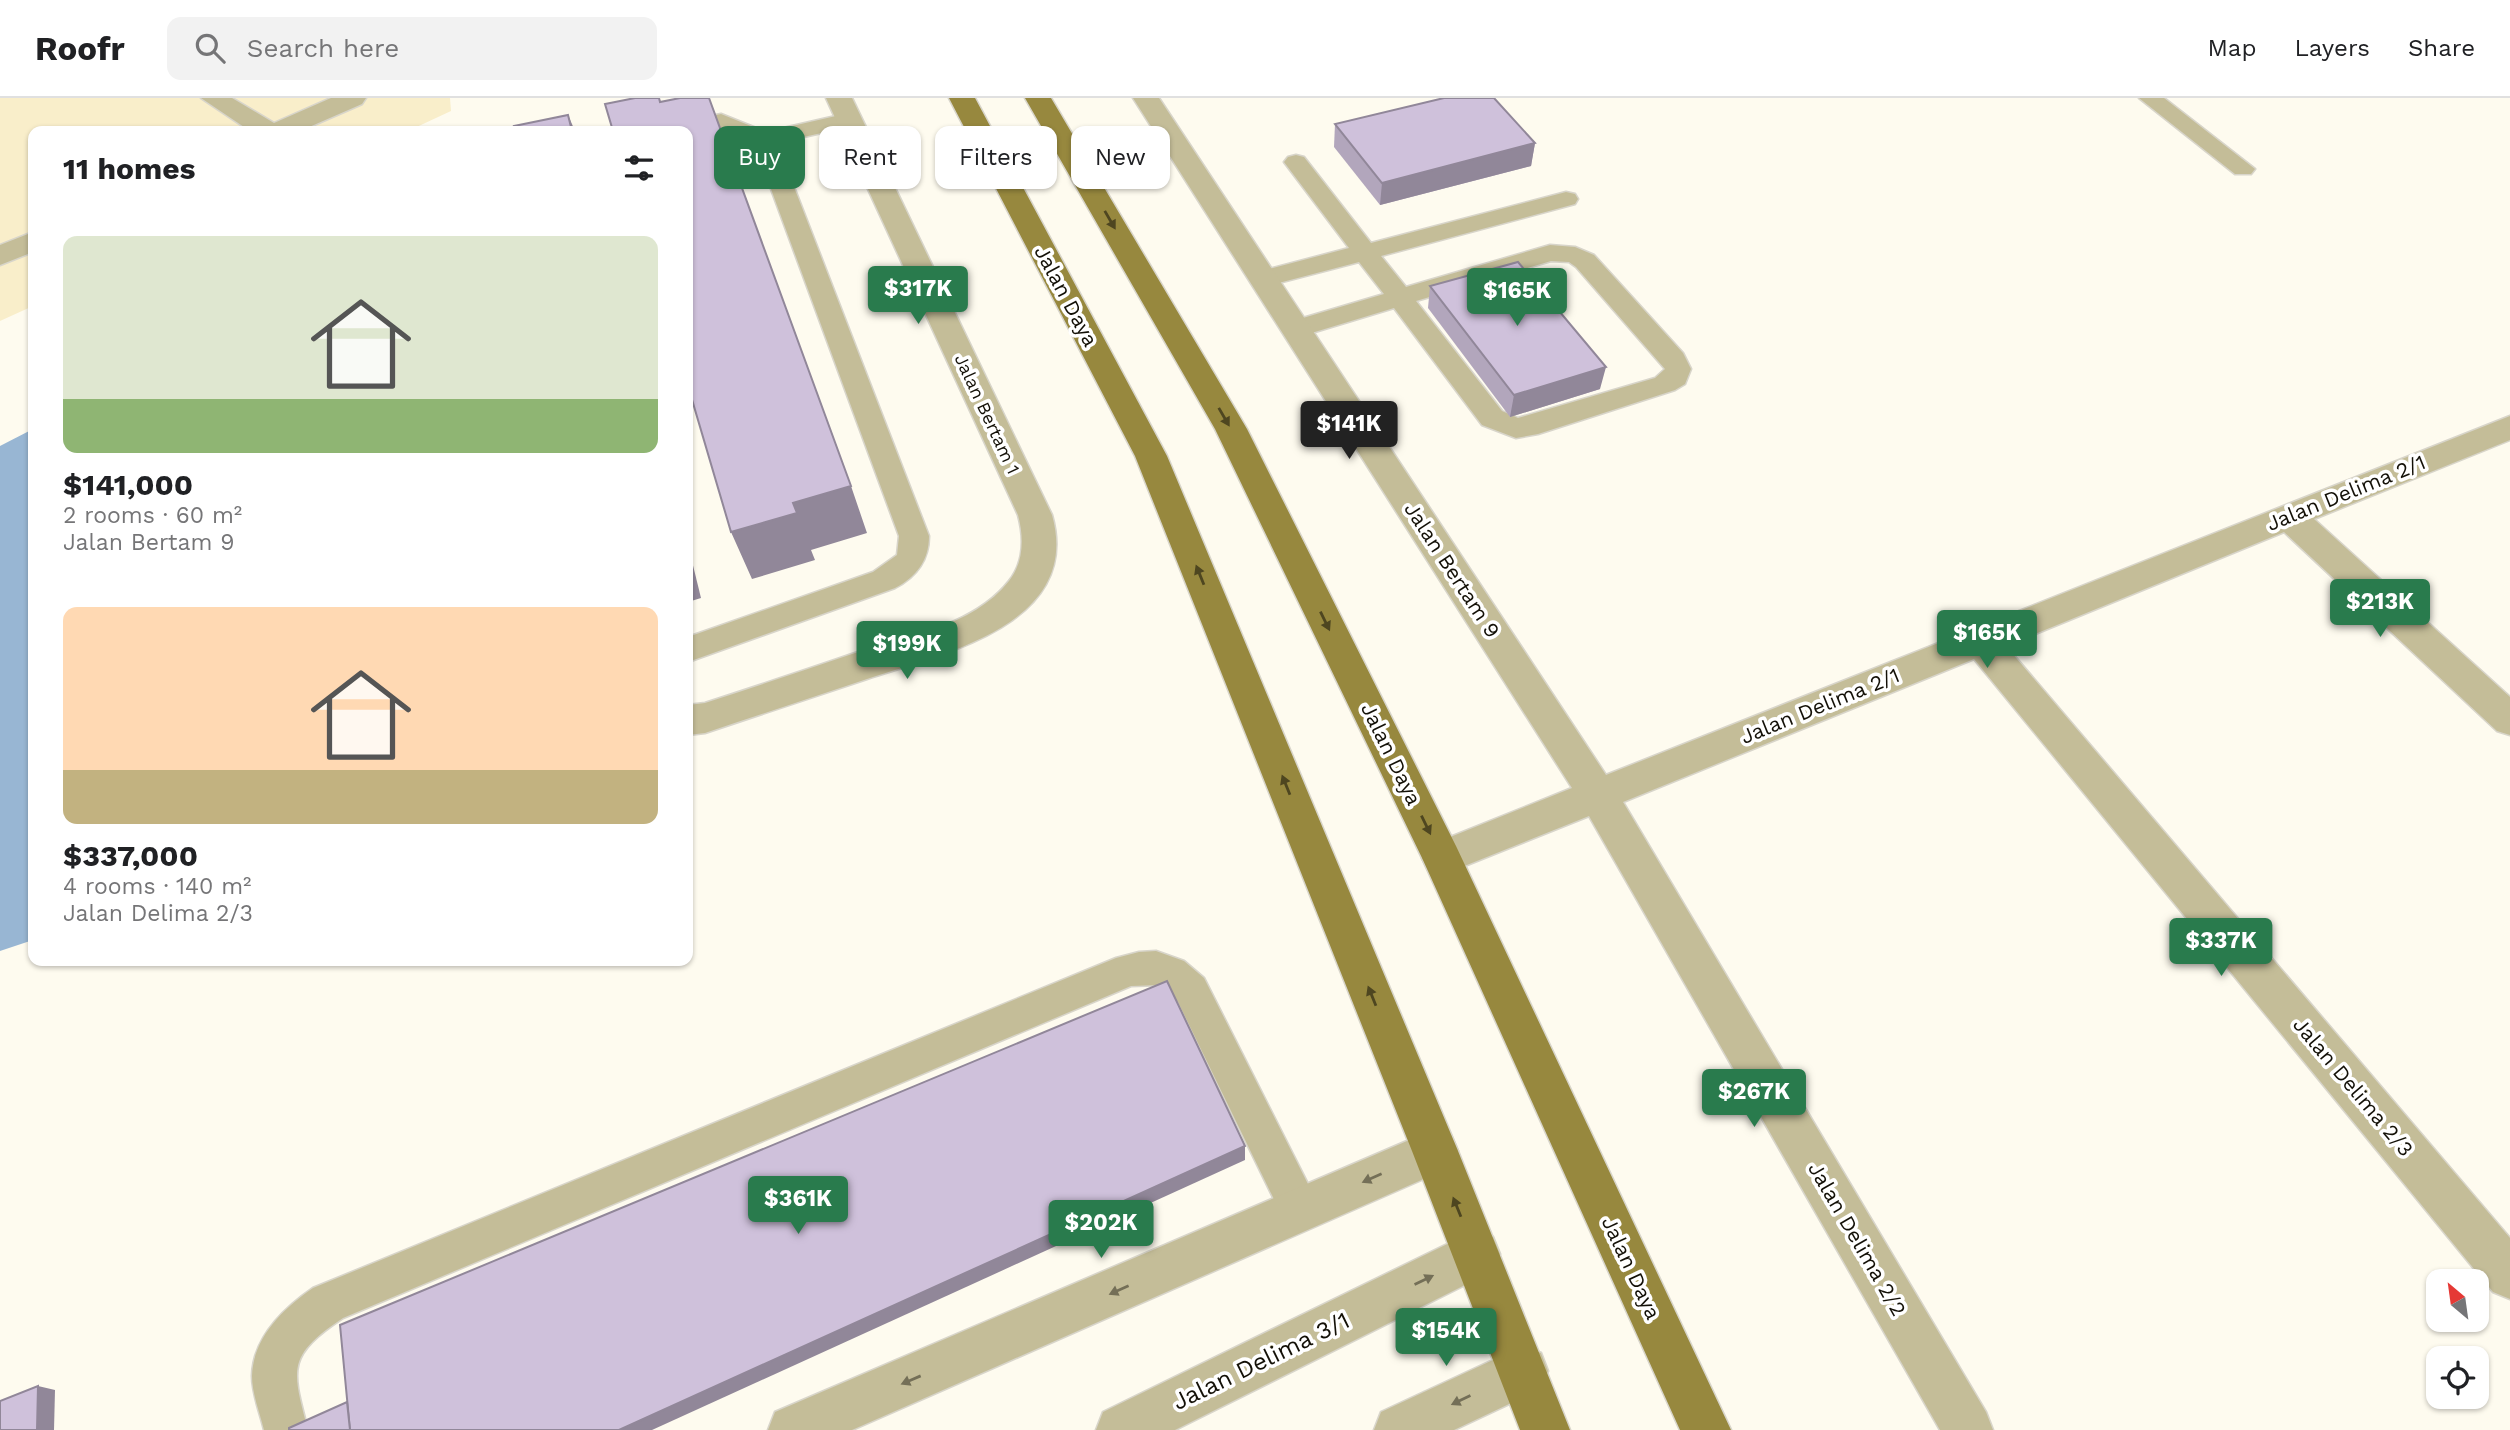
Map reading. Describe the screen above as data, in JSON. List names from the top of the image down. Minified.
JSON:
{"streets":{"main road":["Jalan Daya"],"street":["Jalan Bertam 1","Jalan Delima 2/1","Jalan Bertam 9","Jalan Delima 2/3","Jalan Delima 2/2","Jalan Delima 3/1"]},"crossings":[["Jalan Daya","Jalan Delima 2/1"],["Jalan Daya","Jalan Delima 3/1"],["Jalan Delima 2/1","Jalan Bertam 9"],["Jalan Delima 2/1","Jalan Delima 2/3"],["Jalan Delima 2/1","Jalan Delima 2/2"],["Jalan Bertam 9","Jalan Delima 2/2"]],"north":"top left","page":{"header":"Roofr","search":"Search here","nav":["Map","Layers","Share"],"chip":["Buy","Rent","Filters","New"],"heading":"11 homes","list":[{"name":"$141,000","note":"2 rooms · 60 m² · Jalan Bertam 9"},{"name":"$337,000","note":"4 rooms · 140 m² · Jalan Delima 2/3"}],"price":["$317K","$165K","$141K","$213K","$165K","$199K","$337K","$267K","$361K","$202K","$154K"]}}
